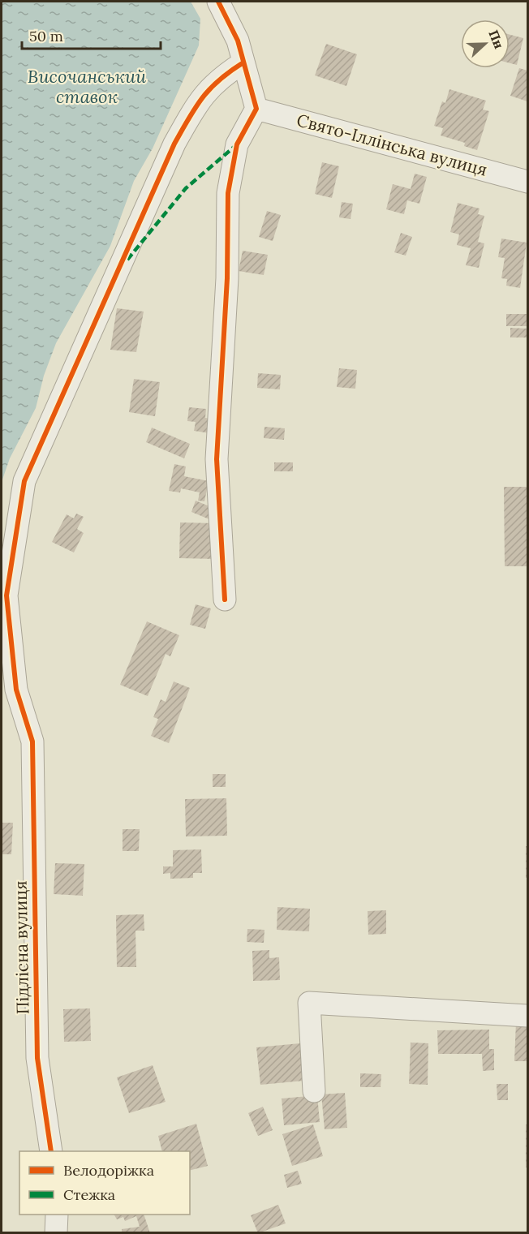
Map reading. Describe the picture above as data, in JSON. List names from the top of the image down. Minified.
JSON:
{"streets":{"street":["Свято-Іллінська вулиця","Підлісна вулиця"]},"water":["Височанський ставок"],"legend":["Велодоріжка","Стежка"],"scale_bar":"50 m","north":"right"}
